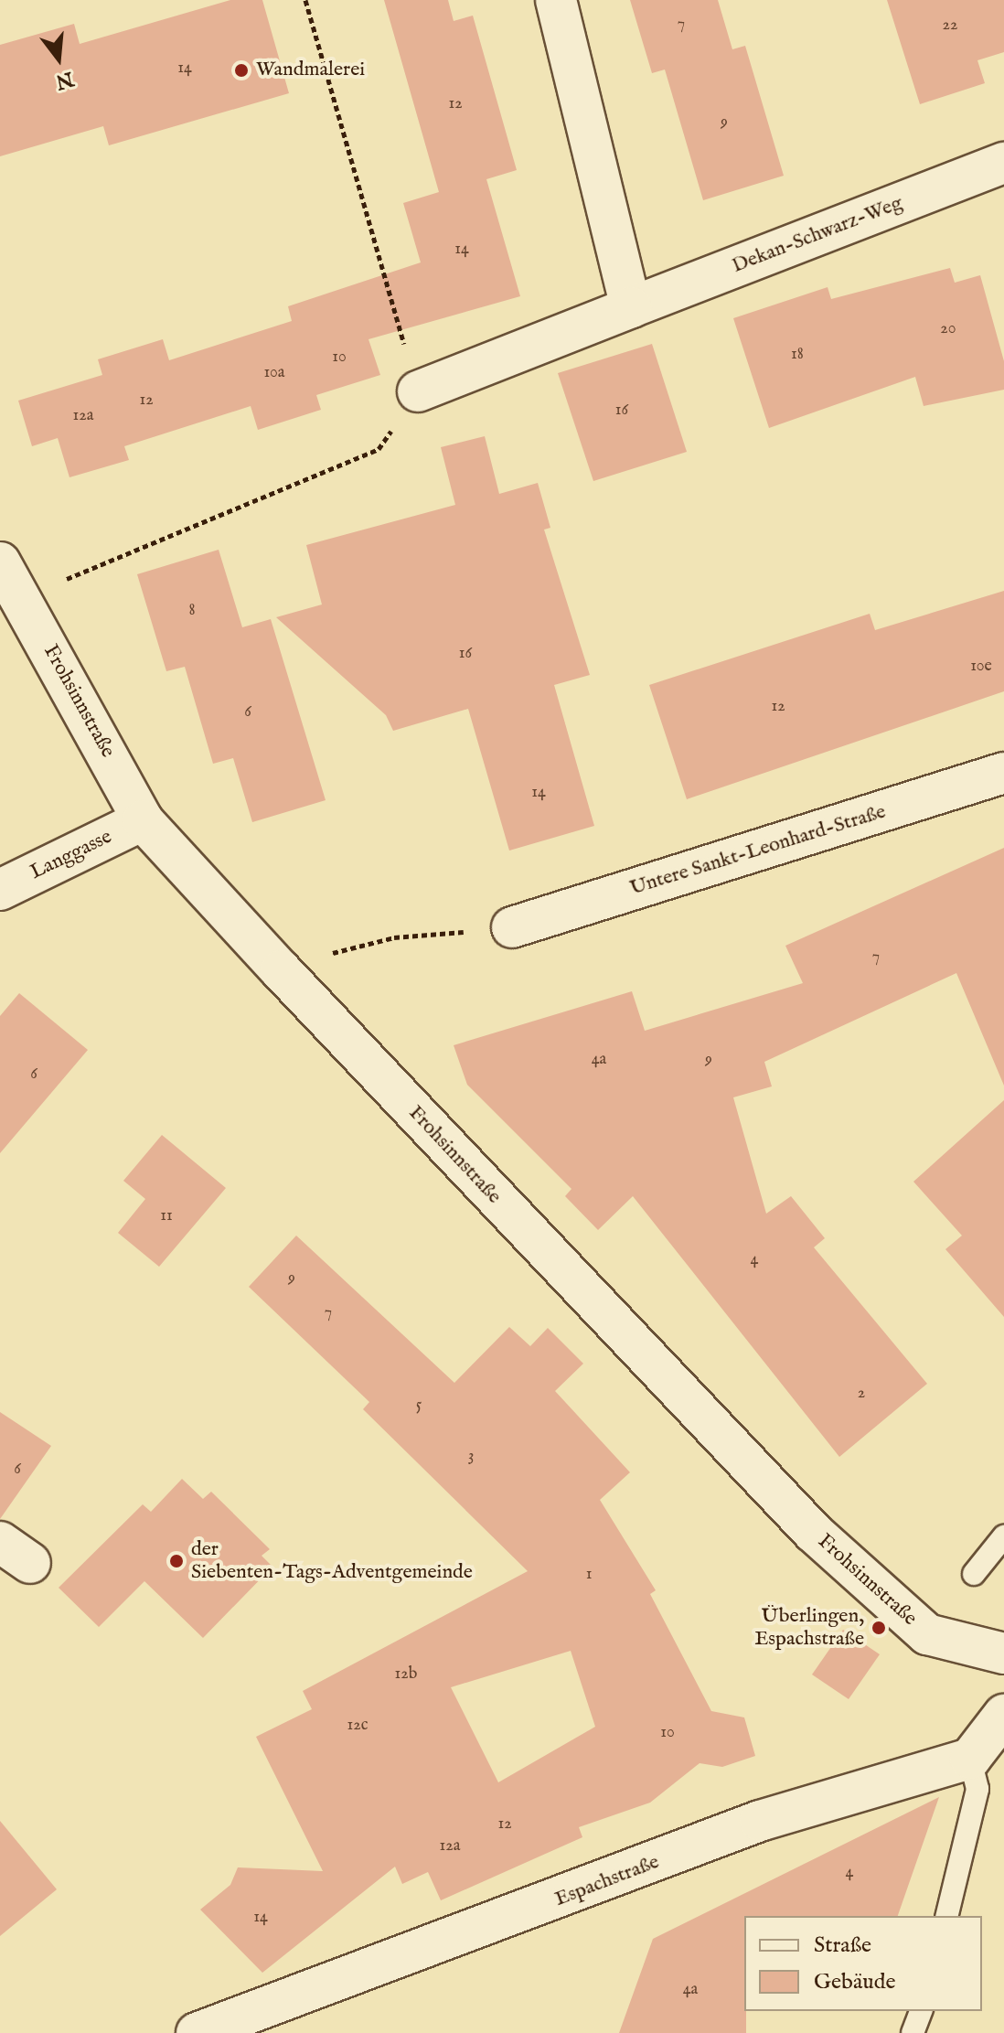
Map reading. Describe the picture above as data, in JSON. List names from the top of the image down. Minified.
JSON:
{"streets":{"street":["Dekan-Schwarz-Weg","Frohsinnstraße","Untere Sankt-Leonhard-Straße","Langgasse","Espachstraße"]},"crossings":[["Frohsinnstraße","Langgasse"]],"places":["Wandmalerei","der Siebenten-Tags-Adventgemeinde","Überlingen, Espachstraße"],"house_numbers":["7","22","14","12","9","14","20","18","10","10a","12","16","12a","8","16","10e","12","6","14","7","4a","9","6","11","4","9","7","2","5","3","6","1","12b","12c","10","12","12a","4","14","4a"],"legend":["Straße","Gebäude"],"north":"bottom"}
